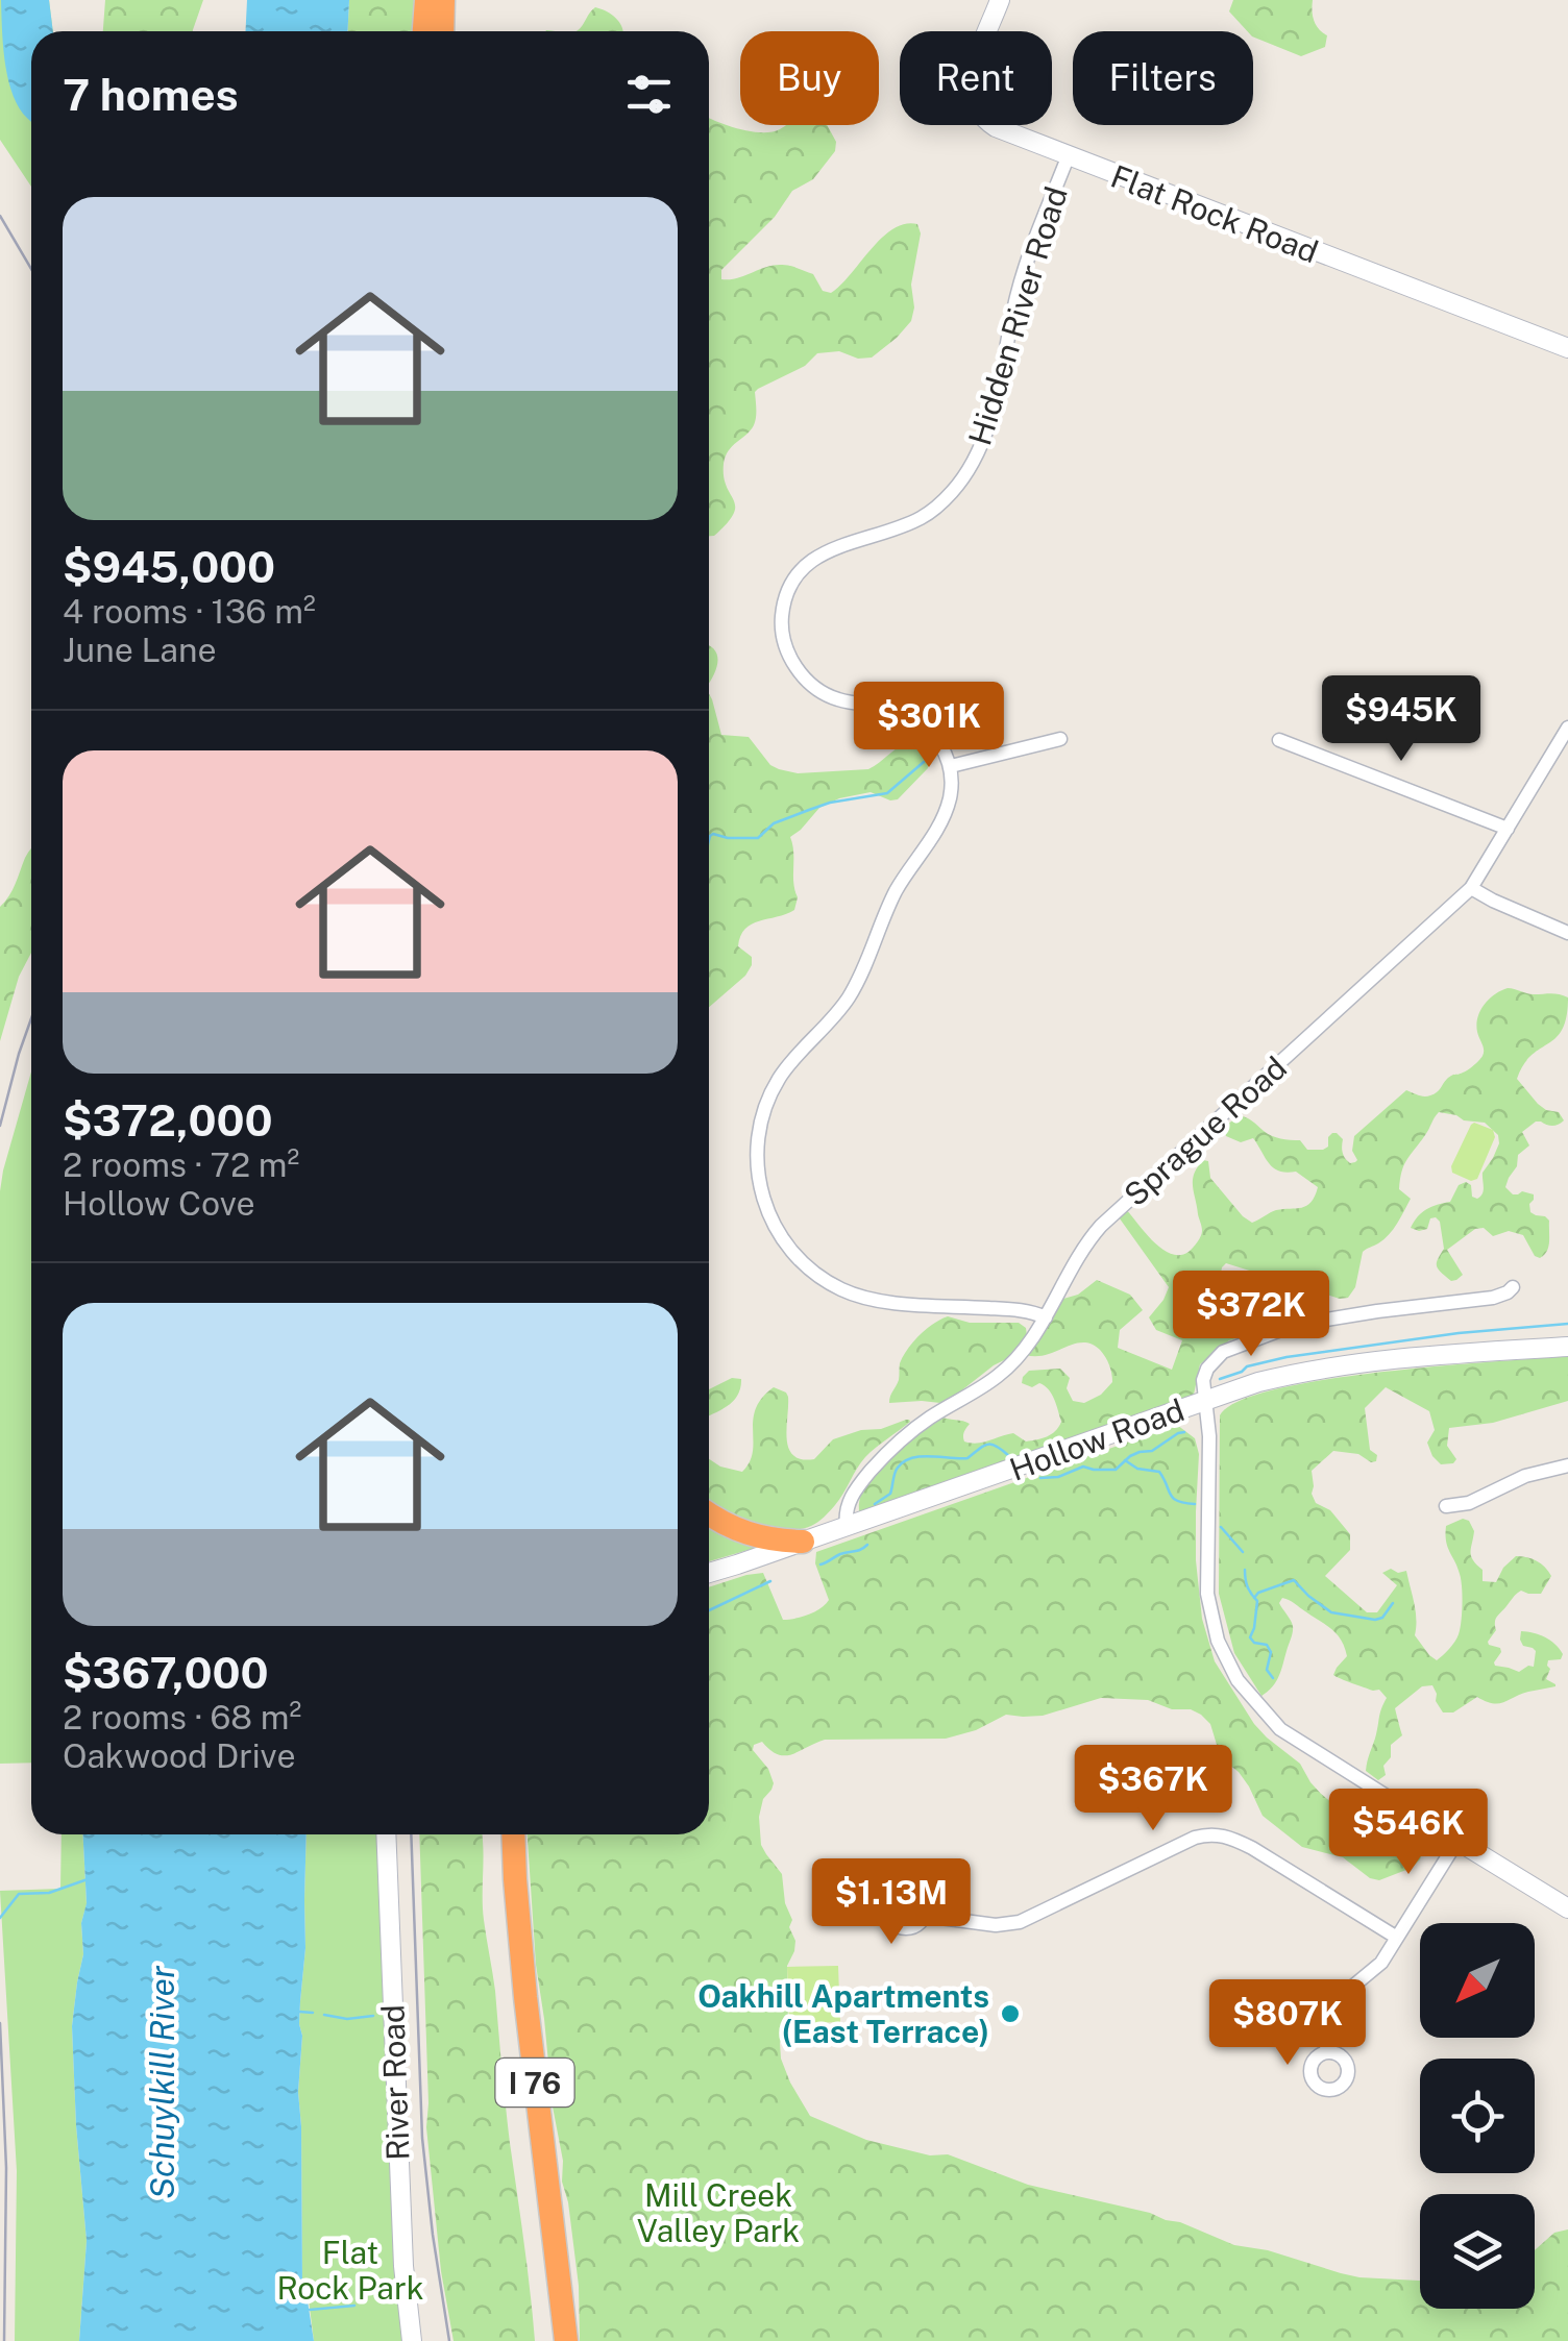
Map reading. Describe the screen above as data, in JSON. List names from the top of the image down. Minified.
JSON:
{"streets":{"highway":["I 76"],"street":["Flat Rock Road","Hidden River Road","Sprague Road","Hollow Road","River Road"]},"crossings":[["Flat Rock Road","Hidden River Road"],["Sprague Road","Hollow Road"]],"water":["Schuylkill River"],"parks":["Mill Creek Valley Park","Flat Rock Park"],"places":["Oakhill Apartments (East Terrace)"],"north":"bottom left","page":{"chip":["Buy","Rent","Filters"],"heading":"7 homes","list":[{"name":"$945,000","note":"4 rooms · 136 m² · June Lane"},{"name":"$372,000","note":"2 rooms · 72 m² · Hollow Cove"},{"name":"$367,000","note":"2 rooms · 68 m² · Oakwood Drive"}],"price":["$945K","$301K","$372K","$367K","$546K","$1.13M","$807K"]}}
